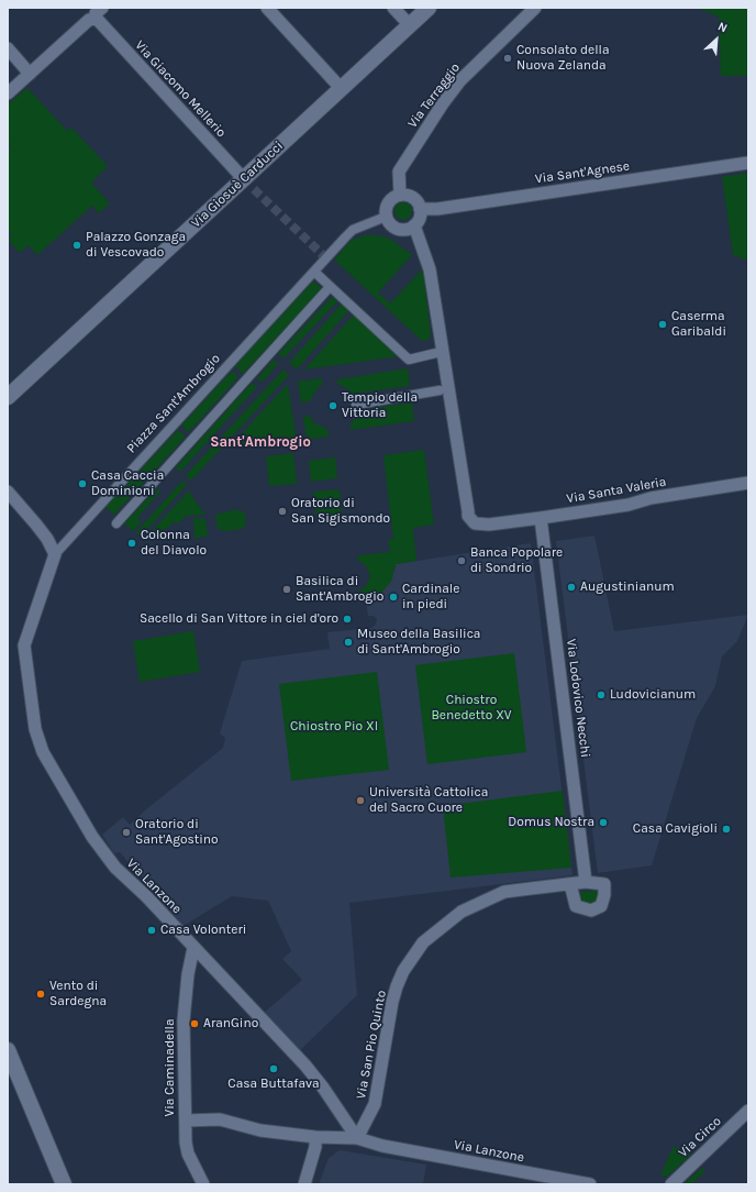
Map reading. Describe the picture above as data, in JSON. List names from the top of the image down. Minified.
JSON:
{"streets":{"street":["Via Giacomo Mellerio","Via Terraggio","Via Sant'Agnese","Via Giosuè Carducci","Piazza Sant'Ambrogio","Via Santa Valeria","Via Lodovico Necchi","Via Lanzone","Via San Pio Quinto","Via Caminadella","Via Circo"]},"crossings":[["Via Giacomo Mellerio","Via Giosuè Carducci"],["Via Terraggio","Via Sant'Agnese"],["Via Terraggio","Piazza Sant'Ambrogio"],["Via Terraggio","Via Santa Valeria"],["Via Sant'Agnese","Piazza Sant'Ambrogio"],["Via Sant'Agnese","Via Santa Valeria"],["Piazza Sant'Ambrogio","Via Santa Valeria"],["Piazza Sant'Ambrogio","Via Lanzone"],["Via Santa Valeria","Via Lodovico Necchi"],["Via Lanzone","Via San Pio Quinto"],["Via Lanzone","Via Caminadella"]],"districts":["Sant'Ambrogio"],"parks":["Chiostro Benedetto XV","Chiostro Pio XI"],"places":["Consolato della Nuova Zelanda","Palazzo Gonzaga di Vescovado","Caserma Garibaldi","Tempio della Vittoria","Casa Caccia Dominioni","Oratorio di San Sigismondo","Colonna del Diavolo","Banca Popolare di Sondrio","Augustinianum","Basilica di Sant'Ambrogio","Cardinale in piedi","Sacello di San Vittore in ciel d'oro","Museo della Basilica di Sant'Ambrogio","Ludovicianum","Università Cattolica del Sacro Cuore","Domus Nostra","Casa Cavigioli","Oratorio di Sant'Agostino","Casa Volonteri","Vento di Sardegna","AranGino","Casa Buttafava"],"north":"top right"}
